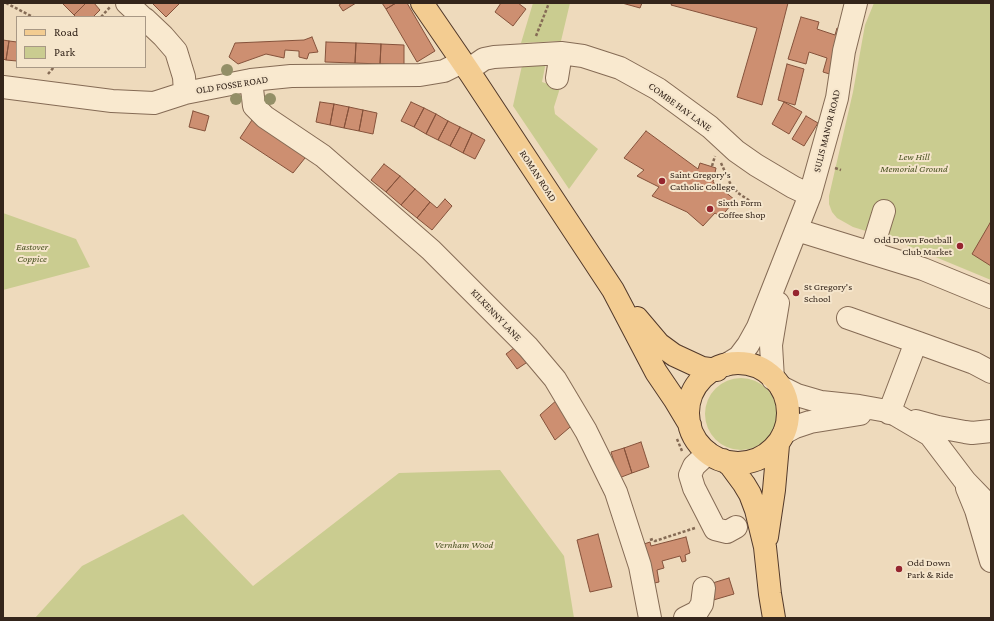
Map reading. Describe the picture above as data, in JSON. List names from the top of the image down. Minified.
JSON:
{"streets":{"main road":["ROMAN ROAD"],"street":["OLD FOSSE ROAD","COMBE HAY LANE","SULIS MANOR ROAD","KILKENNY LANE"]},"crossings":[["OLD FOSSE ROAD","COMBE HAY LANE"],["OLD FOSSE ROAD","ROMAN ROAD"],["OLD FOSSE ROAD","KILKENNY LANE"],["COMBE HAY LANE","SULIS MANOR ROAD"],["COMBE HAY LANE","ROMAN ROAD"],["SULIS MANOR ROAD","ROMAN ROAD"]],"parks":["Lew Hill Memorial Ground","Eastover Coppice","Vernham Wood"],"places":["Saint Gregory's Catholic College","Sixth Form Coffee Shop","Odd Down Football Club Market","St Gregory's School","Odd Down Park & Ride"],"legend":["Road","Park"]}
